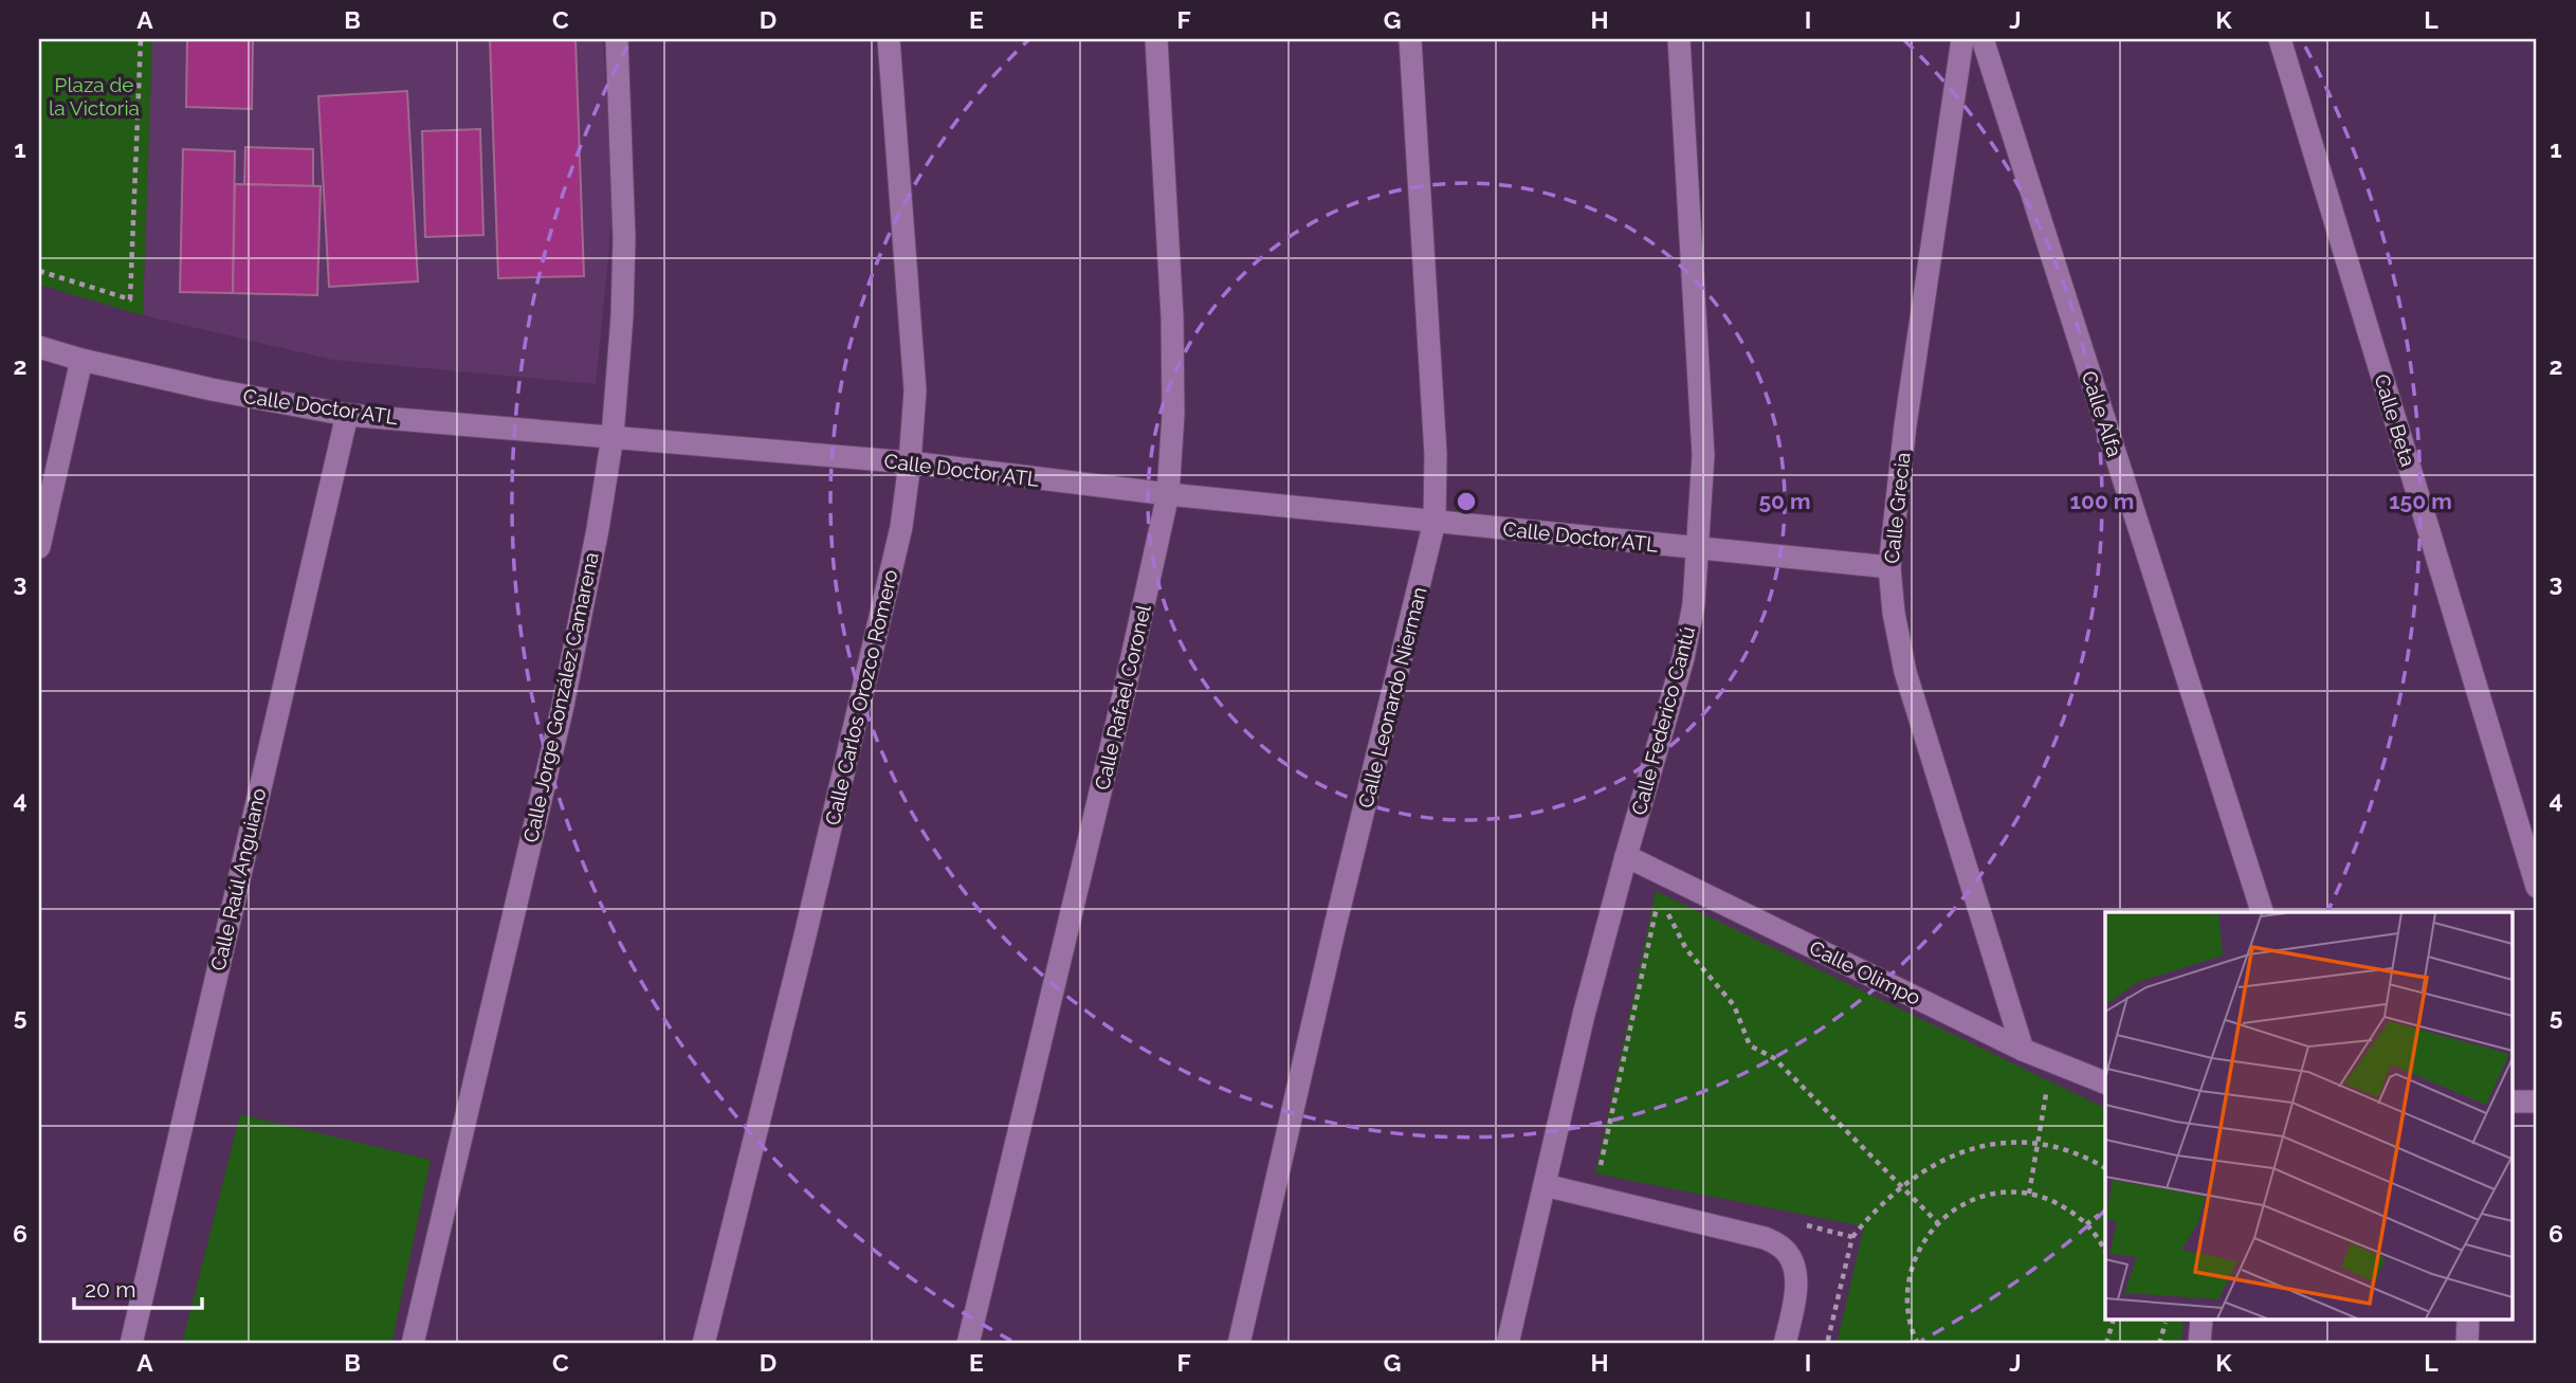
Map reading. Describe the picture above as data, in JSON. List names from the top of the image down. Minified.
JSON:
{"streets":{"street":["Calle Doctor ATL","Calle Alfa","Calle Beta","Calle Grecia","Calle Jorge González Camarena","Calle Carlos Orozco Romero","Calle Rafael Coronel","Calle Leonardo Nierman","Calle Federico Cantú","Calle Raúl Anguiano","Calle Olimpo"]},"crossings":[["Calle Doctor ATL","Calle Grecia"],["Calle Doctor ATL","Calle Jorge González Camarena"],["Calle Doctor ATL","Calle Carlos Orozco Romero"],["Calle Doctor ATL","Calle Rafael Coronel"],["Calle Doctor ATL","Calle Leonardo Nierman"],["Calle Doctor ATL","Calle Federico Cantú"],["Calle Doctor ATL","Calle Raúl Anguiano"],["Calle Grecia","Calle Olimpo"],["Calle Federico Cantú","Calle Olimpo"]],"parks":["Plaza de la Victoria"],"scale_bar":"20 m","grid":{"columns":["A","B","C","D","E","F","G","H","I","J","K","L"],"rows":["1","2","3","4","5","6"]},"rings":["50 m","100 m","150 m"]}
